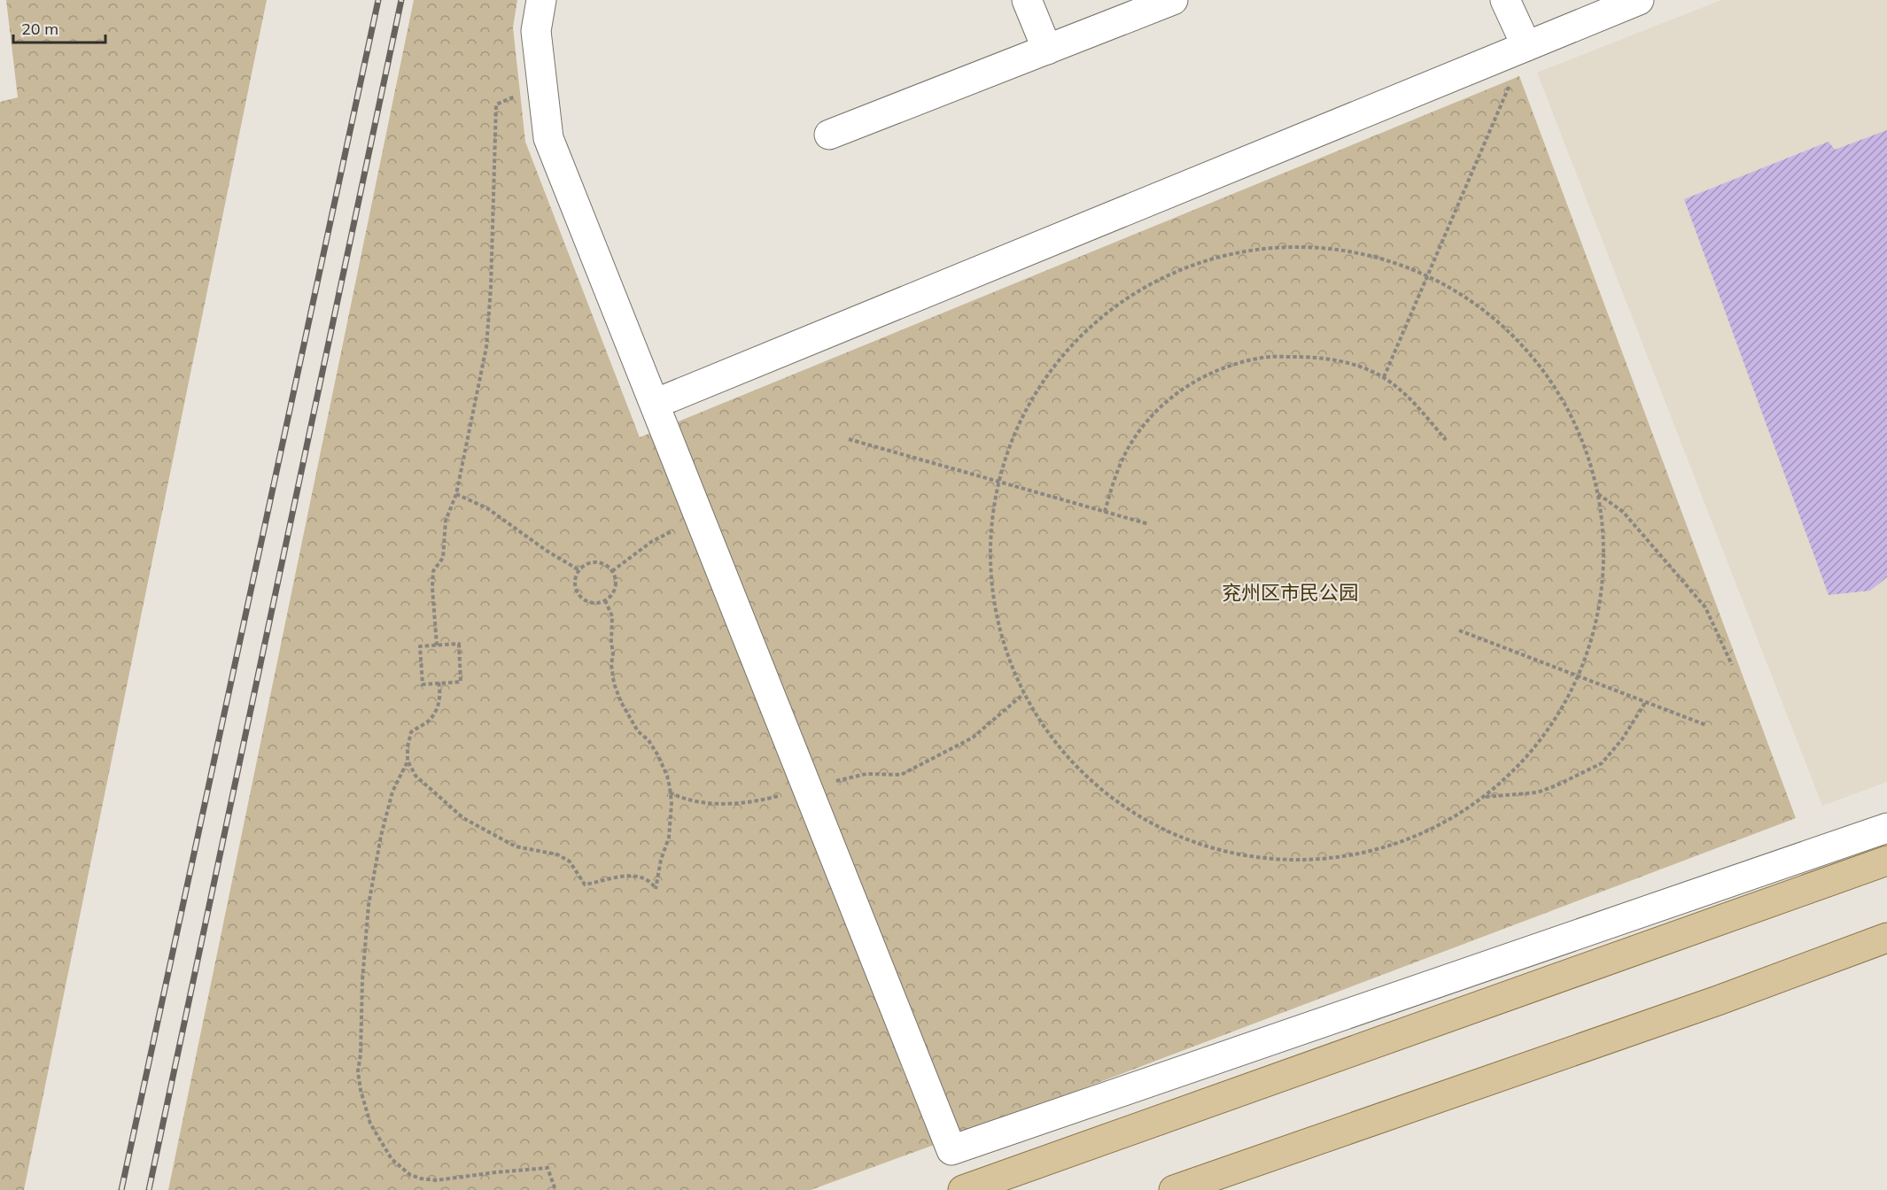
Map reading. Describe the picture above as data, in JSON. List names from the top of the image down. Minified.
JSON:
{"parks":["兖州区市民公园"],"scale_bar":"20 m"}
